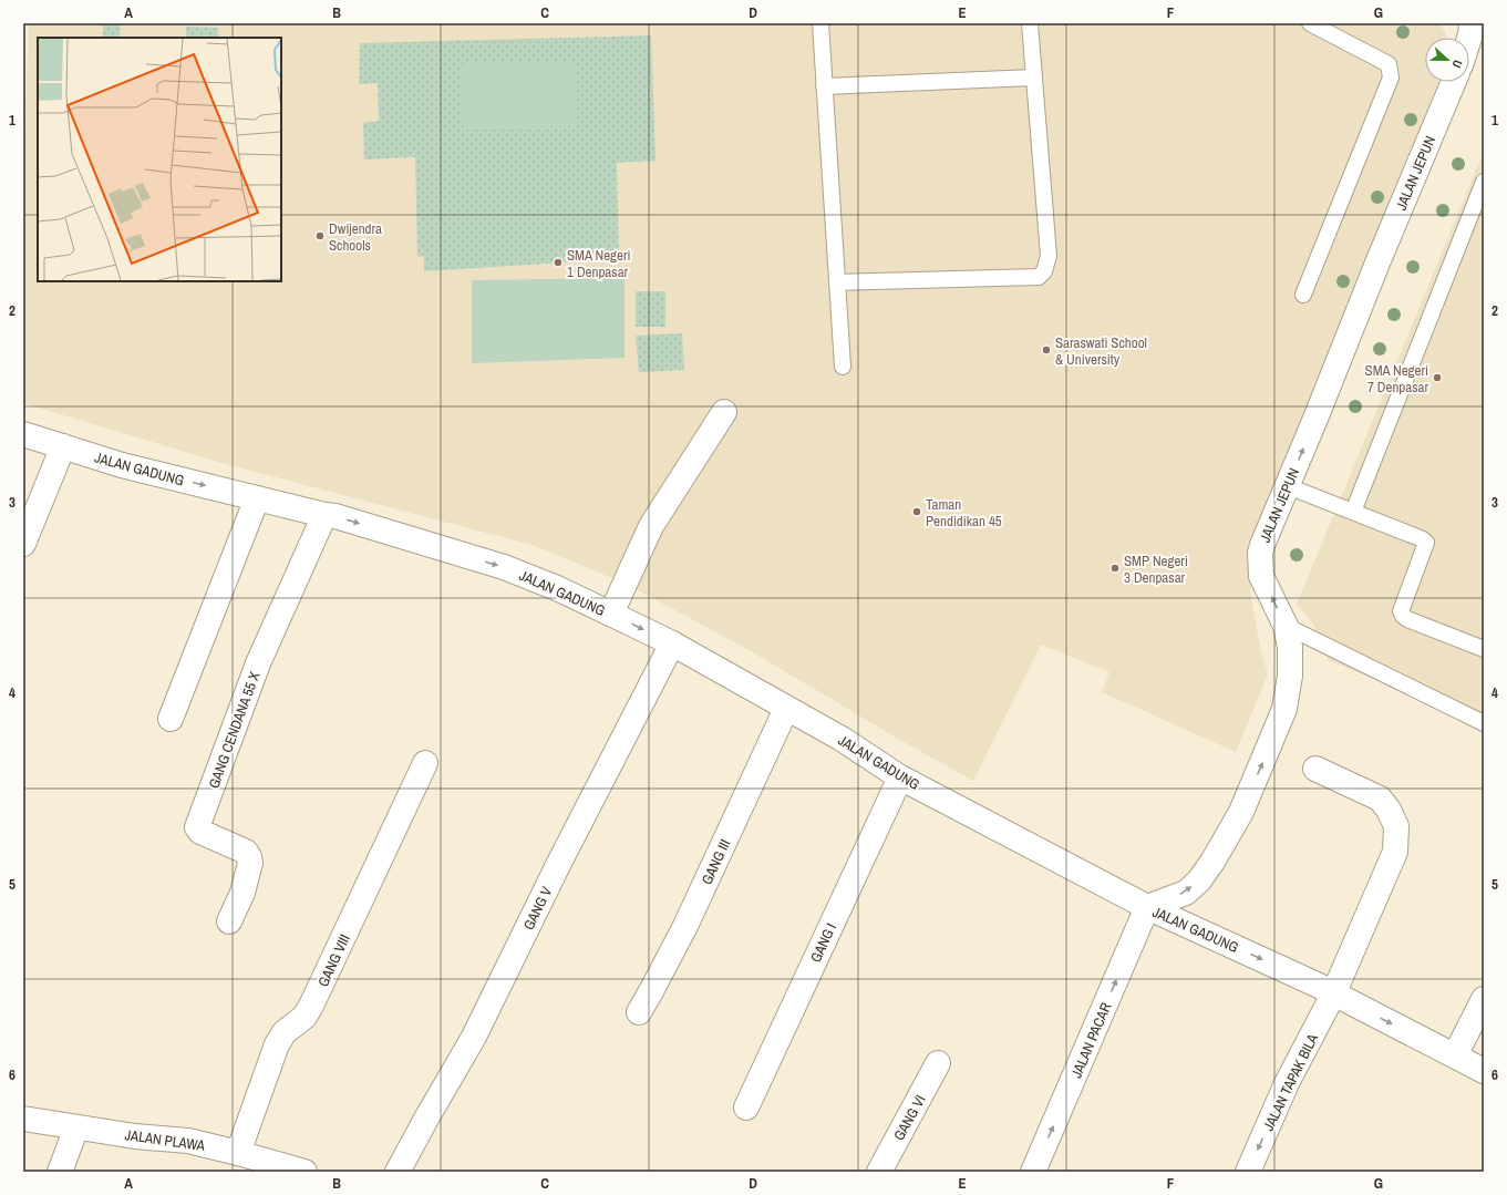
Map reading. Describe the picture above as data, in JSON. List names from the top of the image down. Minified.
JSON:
{"streets":{"street":["JALAN JEPUN","JALAN GADUNG","GANG CENDANA 55 X","GANG III","GANG V","GANG I","GANG VIII","JALAN PACAR","JALAN TAPAK BILA","GANG VI","JALAN PLAWA"]},"crossings":[["JALAN JEPUN","JALAN GADUNG"],["JALAN JEPUN","JALAN PACAR"],["JALAN GADUNG","GANG CENDANA 55 X"],["JALAN GADUNG","GANG III"],["JALAN GADUNG","GANG V"],["JALAN GADUNG","GANG I"],["JALAN GADUNG","JALAN PACAR"],["JALAN GADUNG","JALAN TAPAK BILA"],["GANG VIII","JALAN PLAWA"]],"one_way":["JALAN JEPUN","JALAN GADUNG","JALAN PACAR","JALAN TAPAK BILA"],"places":["Dwijendra Schools","SMA Negeri 1 Denpasar","Saraswati School & University","SMA Negeri 7 Denpasar","Taman Pendidikan 45","SMP Negeri 3 Denpasar"],"north":"right","grid":{"columns":["A","B","C","D","E","F","G"],"rows":["1","2","3","4","5","6"]}}
